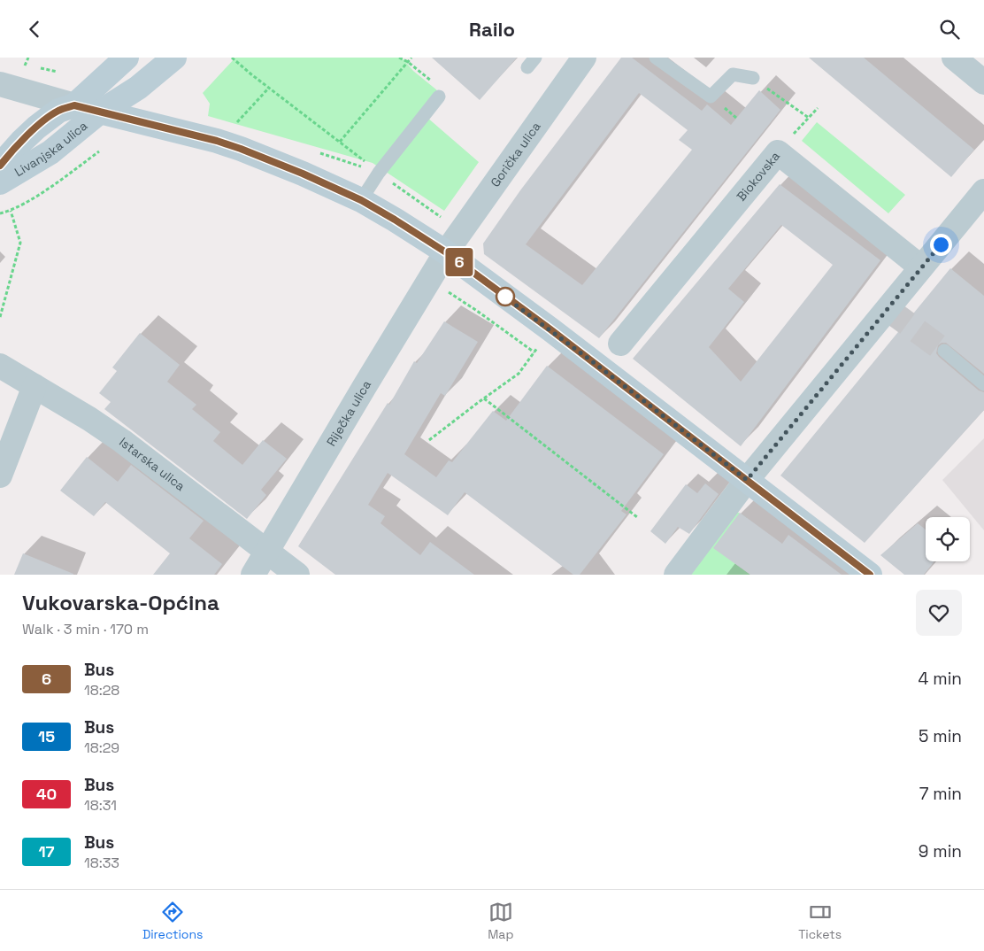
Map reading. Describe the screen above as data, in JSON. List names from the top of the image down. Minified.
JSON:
{"streets":{"street":["Livanjska ulica","Gorička ulica","Biokovska","Riječka ulica","Istarska ulica"]},"crossings":[["Gorička ulica","Riječka ulica"],["Riječka ulica","Istarska ulica"]],"lines":["bus line 6"],"page":{"header":"Railo","on_map":"6","heading":["Vukovarska-Općina","Walk · 3 min · 170 m"],"list":[{"mark":"6","name":"Bus","note":"18:28","value":"4 min"},{"mark":"15","name":"Bus","note":"18:29","value":"5 min"},{"mark":"40","name":"Bus","note":"18:31","value":"7 min"},{"mark":"17","name":"Bus","note":"18:33","value":"9 min"}],"tabs":["Directions","Map","Tickets"]}}
